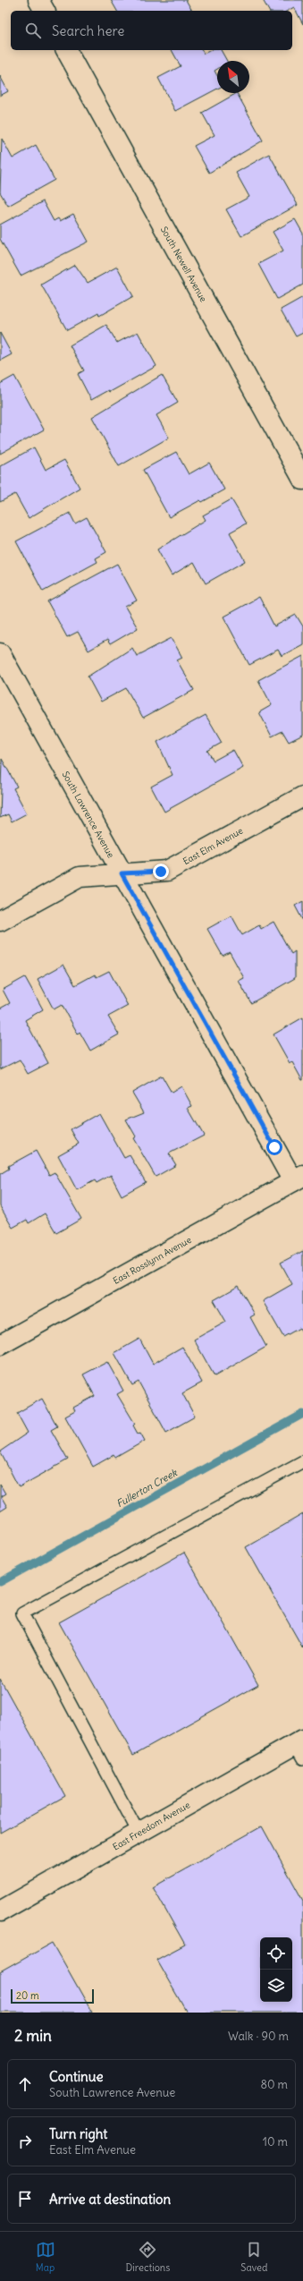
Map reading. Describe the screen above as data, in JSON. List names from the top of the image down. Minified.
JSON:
{"streets":{"street":["South Newell Avenue","South Lawrence Avenue","East Elm Avenue","East Rosslynn Avenue","East Freedom Avenue"]},"crossings":[["South Lawrence Avenue","East Elm Avenue"],["South Lawrence Avenue","East Rosslynn Avenue"]],"water":["Fullerton Creek"],"scale_bar":"20 m","north":"top left","page":{"search":"Search here","scale":"20 m","heading":["2 min","Walk · 90 m"],"list":[["Continue","South Lawrence Avenue","80 m"],["Turn right","East Elm Avenue","10 m"],"Arrive at destination"],"nav":["Map","Directions","Saved"]}}
